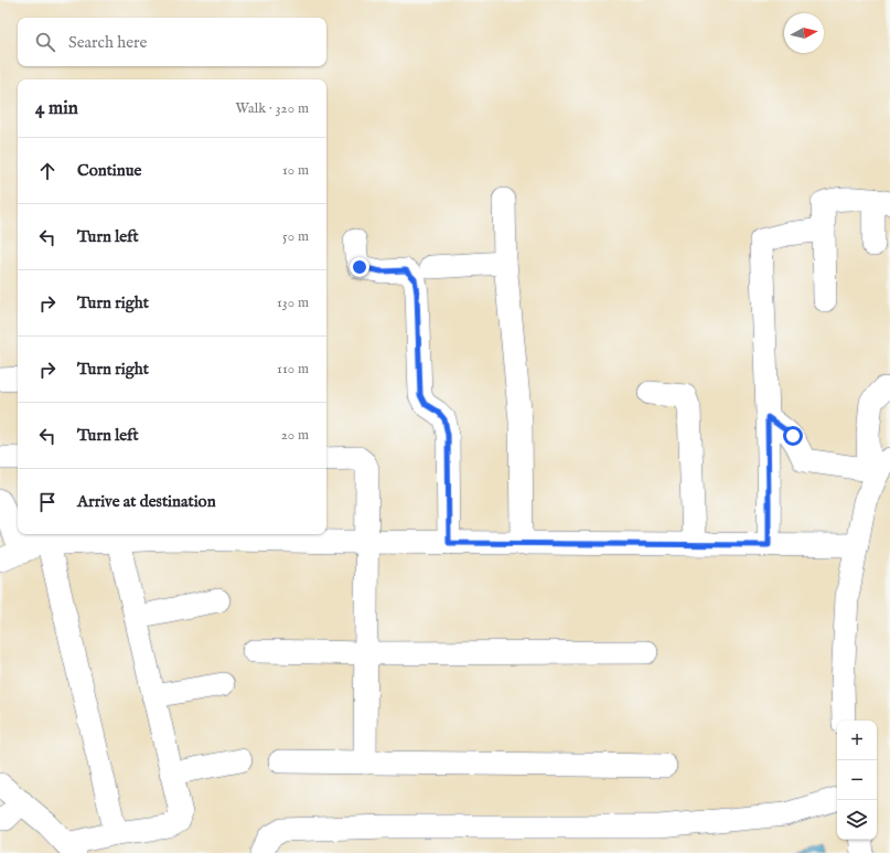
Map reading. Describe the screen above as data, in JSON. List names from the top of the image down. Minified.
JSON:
{"north":"right","page":{"search":"Search here","heading":["4 min","Walk · 320 m"],"list":[["Continue","10 m"],["Turn left","50 m"],["Turn right","130 m"],["Turn right","110 m"],["Turn left","20 m"],"Arrive at destination"],"map_buttons":["+","−"]}}
